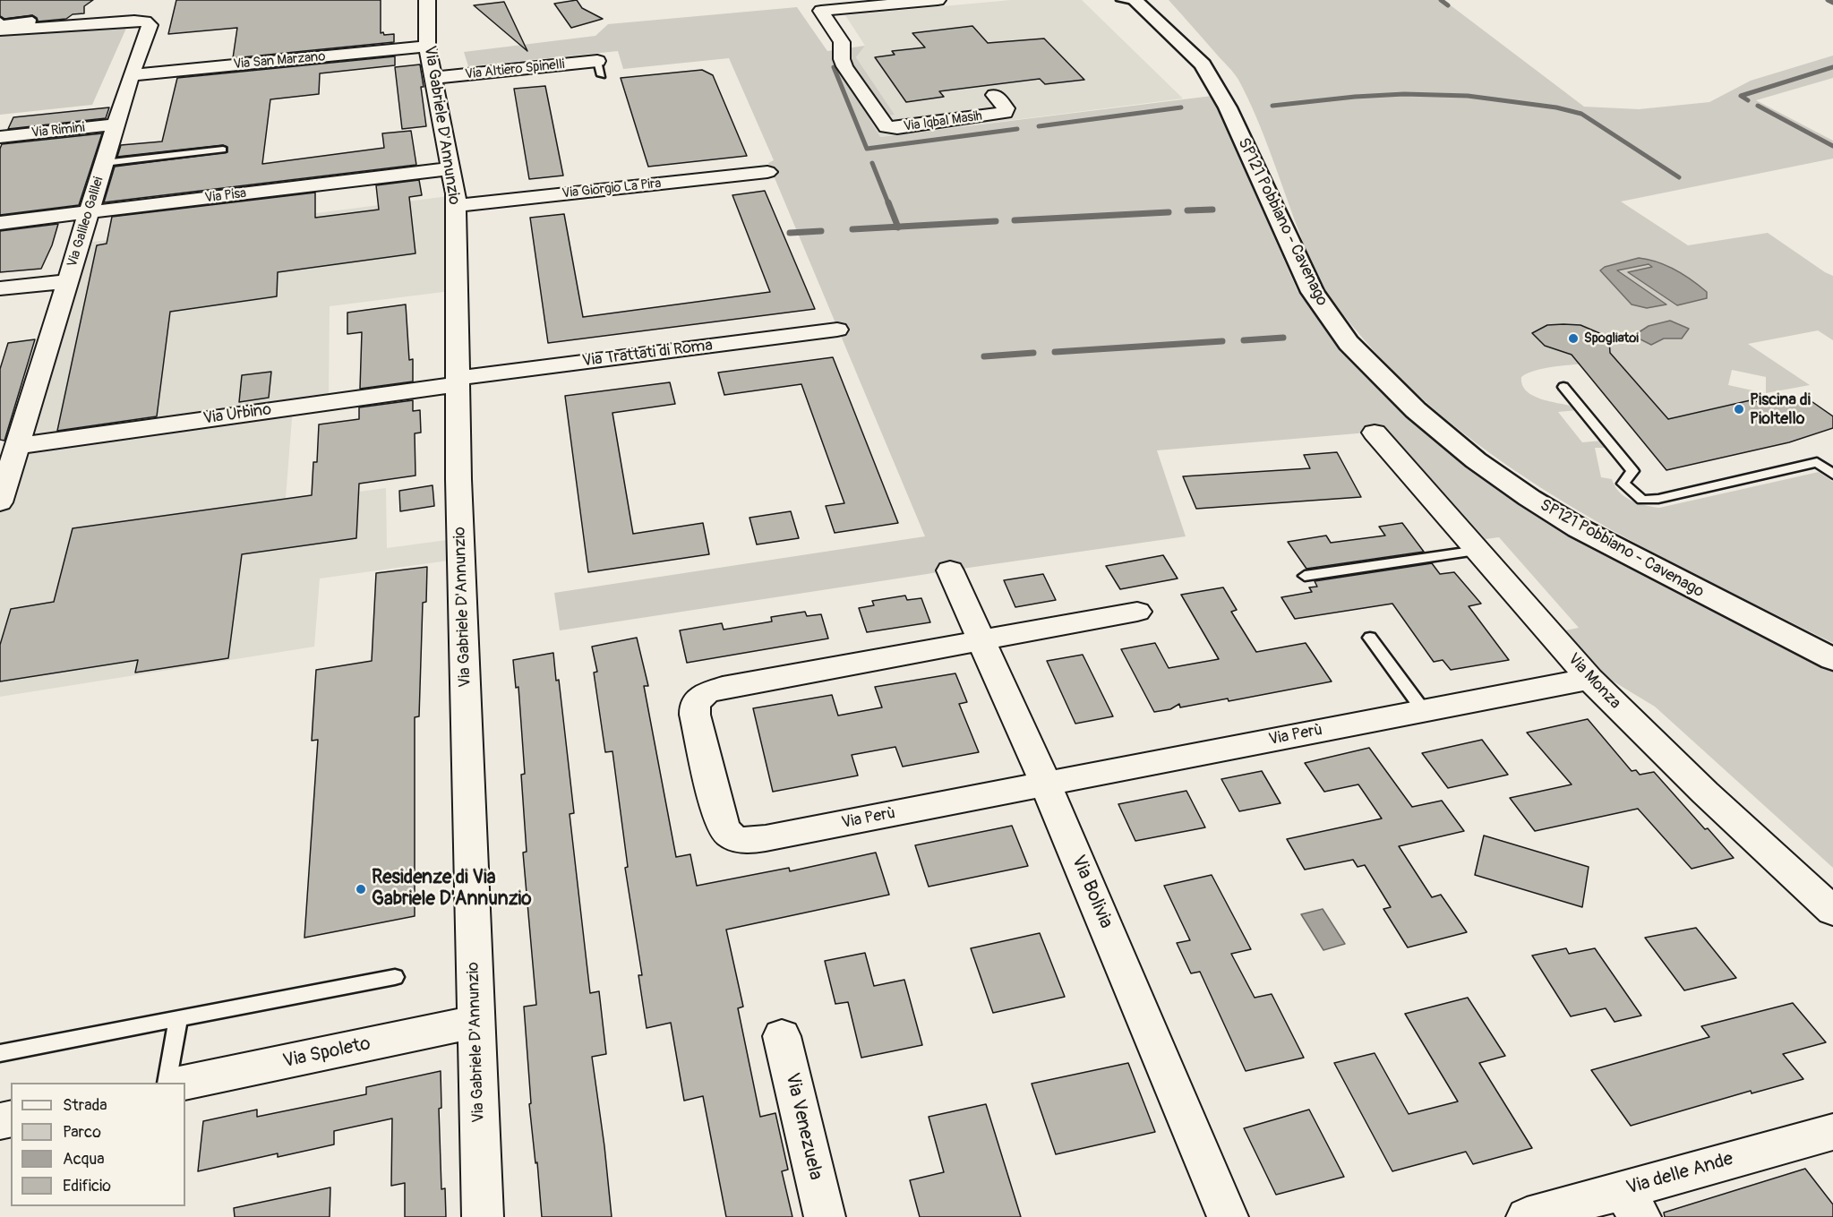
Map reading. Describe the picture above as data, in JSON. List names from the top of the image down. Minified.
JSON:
{"streets":{"street":["Via San Marzano","Via Altiero Spinelli","Via Iqbal Masih","Via Gabriele D'Annunzio","Via Rimini","Via Giorgio La Pira","Via Pisa","Via Galileo Galilei","SP121 Pobbiano - Cavenago","Via Trattati di Roma","Via Urbino","Via Monza","Via Perù","Via Bolivia","Via Spoleto","Via Venezuela","Via delle Ande"]},"crossings":[["Via San Marzano","Via Gabriele D'Annunzio"],["Via San Marzano","Via Galileo Galilei"],["Via Altiero Spinelli","Via Gabriele D'Annunzio"],["Via Gabriele D'Annunzio","Via Giorgio La Pira"],["Via Gabriele D'Annunzio","Via Pisa"],["Via Gabriele D'Annunzio","Via Trattati di Roma"],["Via Gabriele D'Annunzio","Via Urbino"],["Via Gabriele D'Annunzio","Via Spoleto"],["Via Rimini","Via Galileo Galilei"],["Via Pisa","Via Galileo Galilei"],["Via Galileo Galilei","Via Urbino"],["Via Trattati di Roma","Via Urbino"],["Via Monza","Via Perù"],["Via Perù","Via Bolivia"]],"places":["Spogliatoi","Piscina di Pioltello","Residenze di Via Gabriele D'Annunzio"],"legend":["Strada","Parco","Acqua","Edificio"]}
